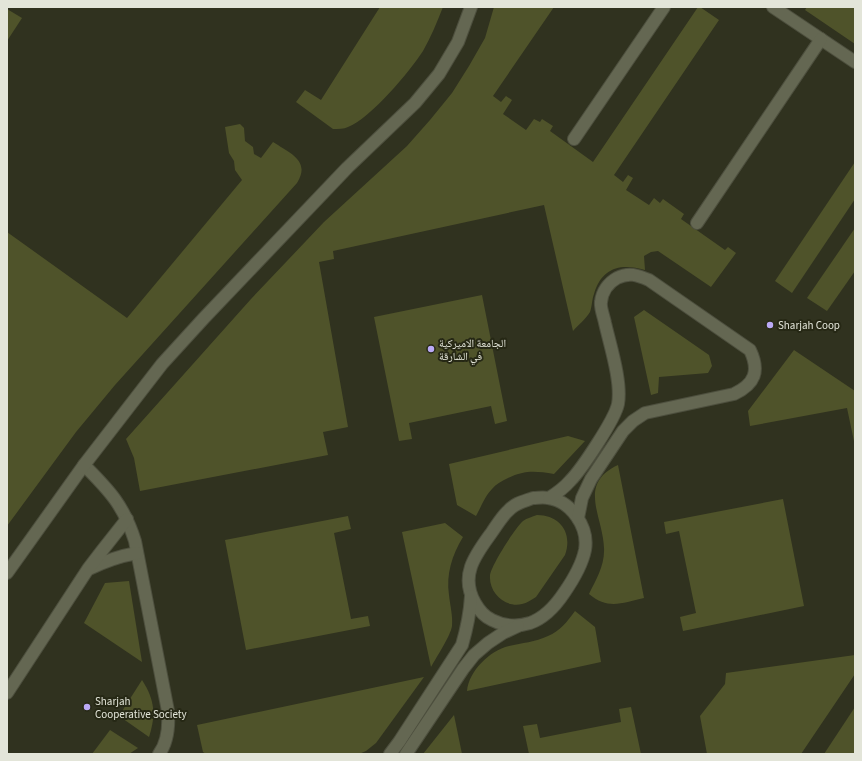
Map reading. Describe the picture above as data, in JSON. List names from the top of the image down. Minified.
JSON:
{"places":["Sharjah Coop","الجامعة الاميركية في الشارقة","Sharjah Cooperative Society"]}
